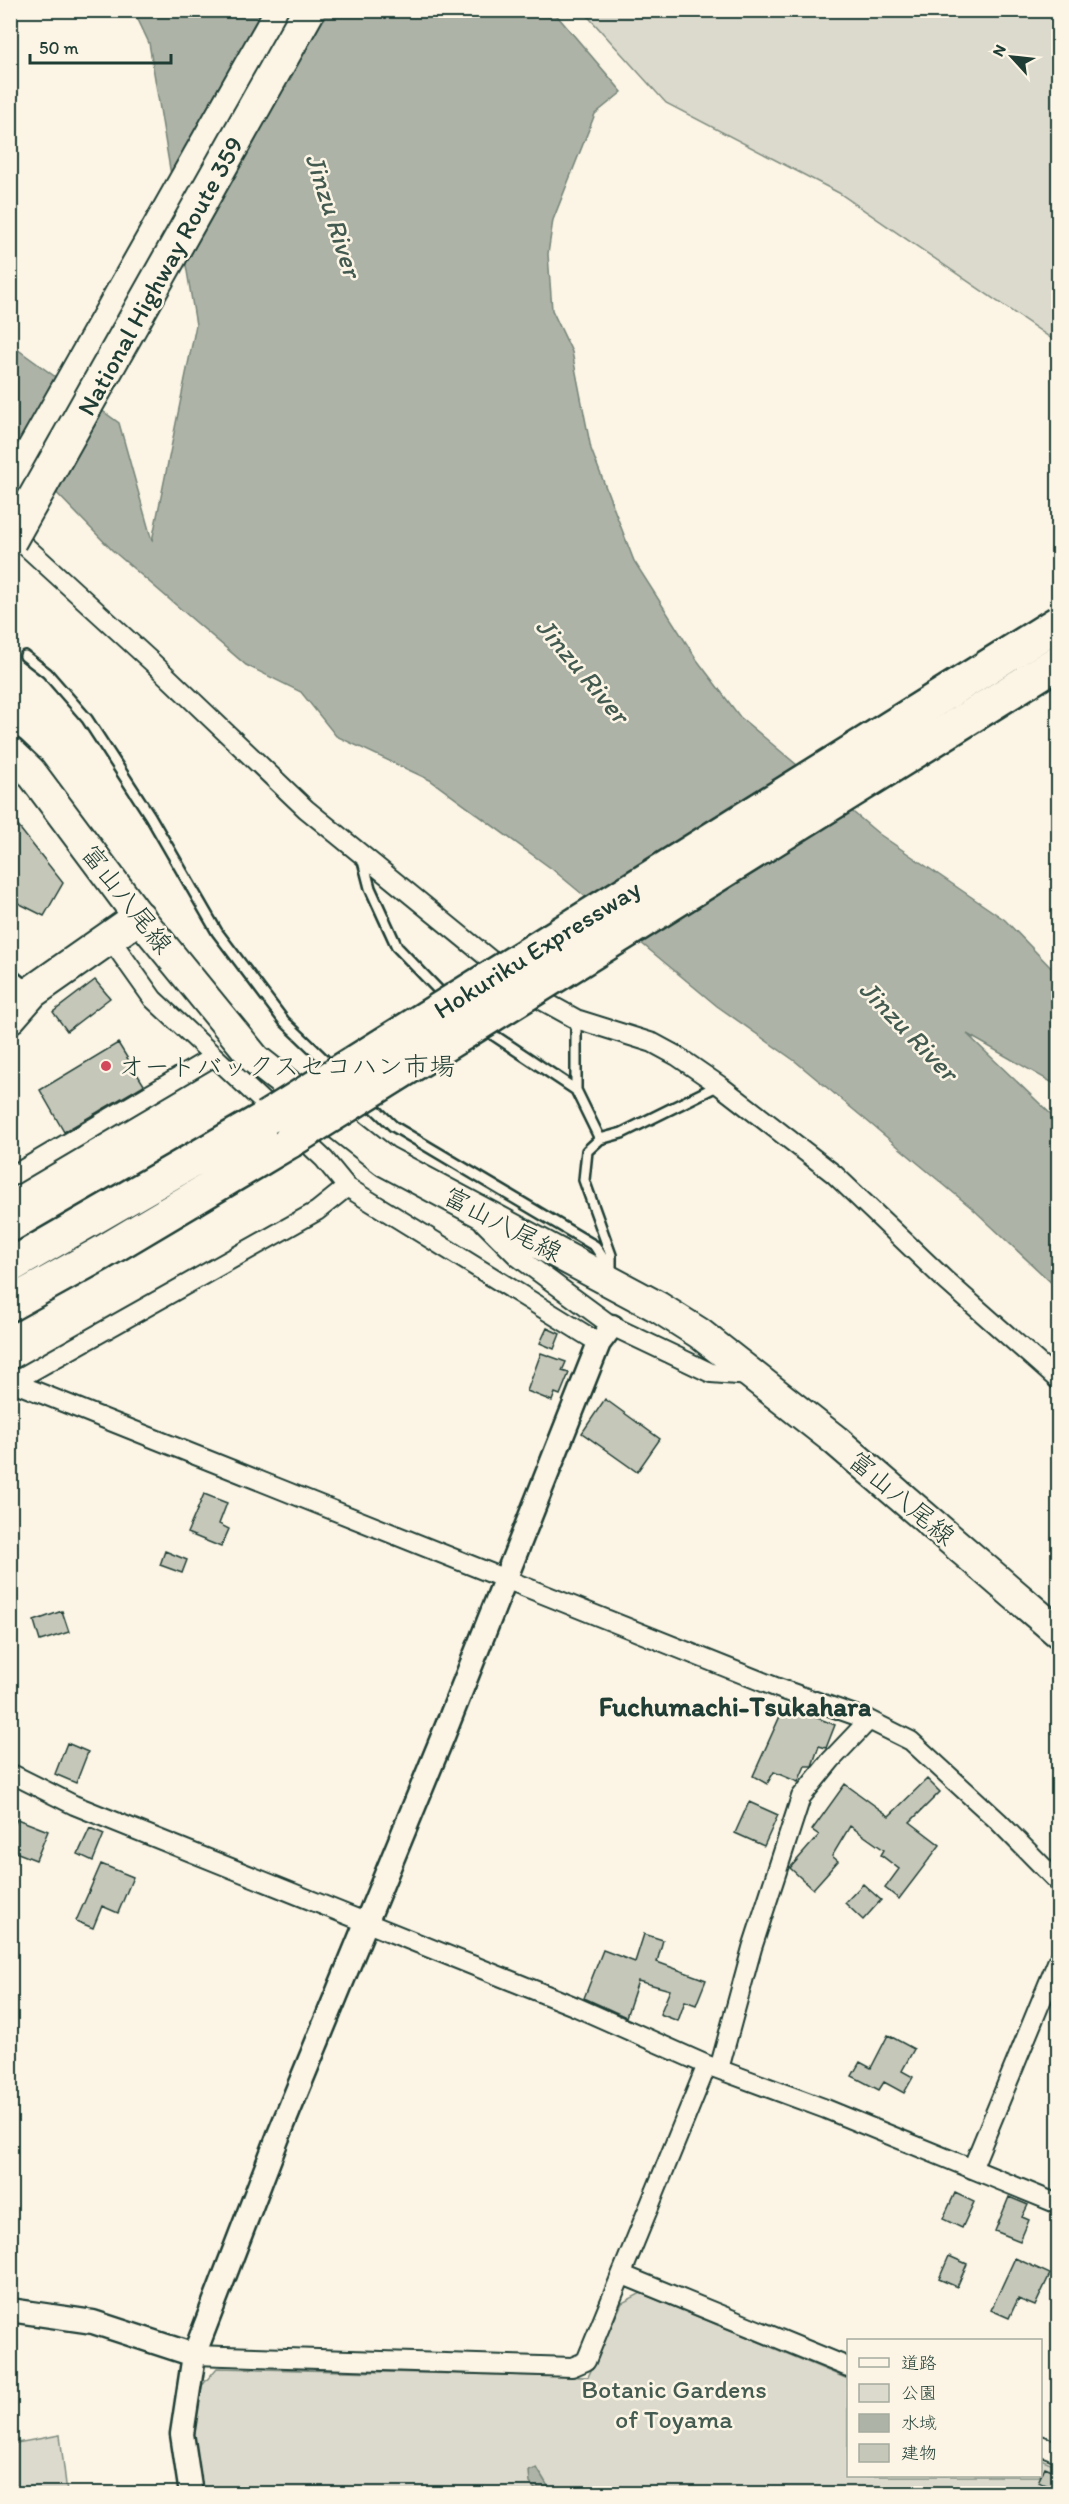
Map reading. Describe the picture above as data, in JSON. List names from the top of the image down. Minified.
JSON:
{"streets":{"highway":["National Highway Route 359","Hokuriku Expressway"],"main road":["富山八尾線"]},"districts":["Fuchumachi-Tsukahara"],"water":["Jinzu River"],"parks":["Botanic Gardens of Toyama"],"places":["オートバックスセコハン市場"],"legend":["道路","公園","水域","建物"],"scale_bar":"50 m","north":"top left"}
